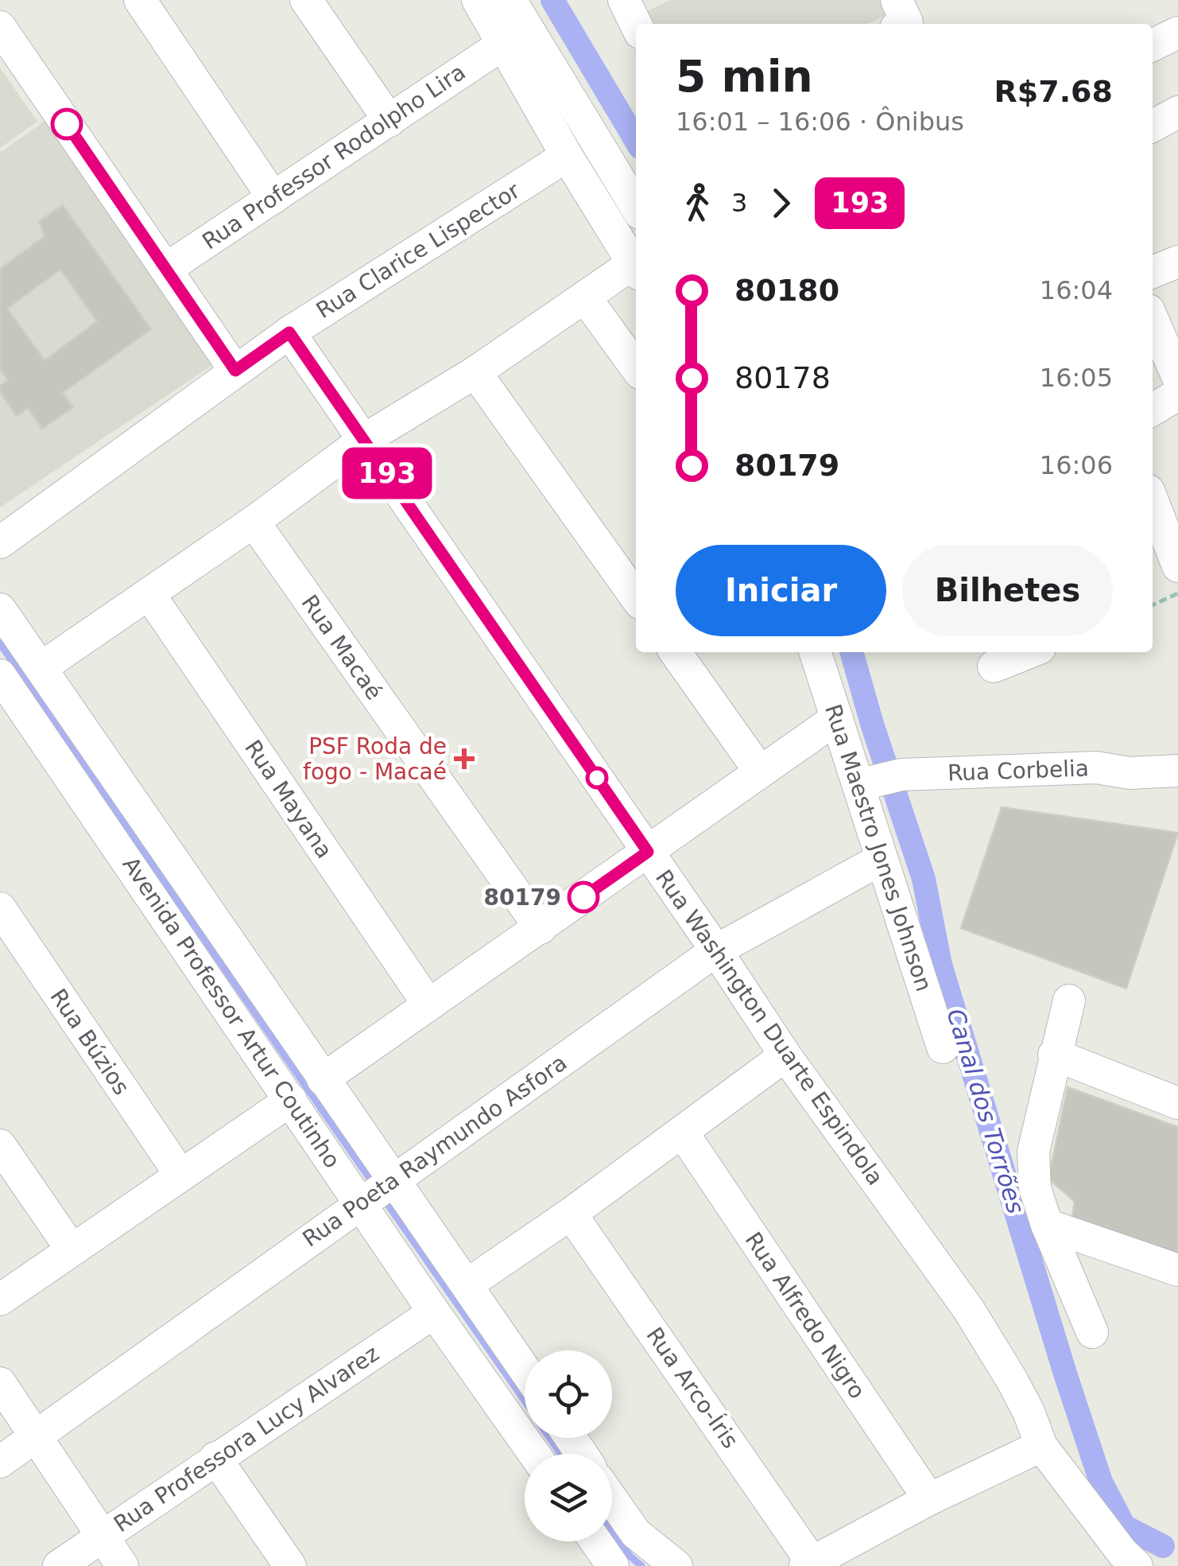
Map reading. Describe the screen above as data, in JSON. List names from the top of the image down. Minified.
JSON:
{"streets":{"street":["Rua Professor Rodolpho Lira","Rua Clarice Lispector","Rua Macaé","Rua Corbelia","Rua Mayana","Rua Maestro Jones Johnson","Avenida Professor Artur Coutinho","Rua Washington Duarte Espindola","Rua Búzios","Rua Poeta Raymundo Asfora","Rua Alfredo Nigro","Rua Arco-Íris","Rua Professora Lucy Alvarez"]},"crossings":[["Rua Clarice Lispector","Rua Washington Duarte Espindola"],["Rua Corbelia","Rua Maestro Jones Johnson"],["Rua Maestro Jones Johnson","Rua Poeta Raymundo Asfora"],["Avenida Professor Artur Coutinho","Rua Poeta Raymundo Asfora"],["Avenida Professor Artur Coutinho","Rua Professora Lucy Alvarez"],["Rua Washington Duarte Espindola","Rua Poeta Raymundo Asfora"]],"water":["Canal dos Torrões"],"places":{"health":["PSF Roda de fogo - Macaé"],"other":["80179"]},"lines":["bus line 193"],"page":{"on_map":"193","heading":["5 min","16:01 – 16:06 · Ônibus","R$7.68"],"legs":["3","193"],"list":[{"name":"80180","value":"16:04"},{"name":"80178","value":"16:05"},{"name":"80179","value":"16:06"}],"buttons":["Iniciar","Bilhetes"]}}
